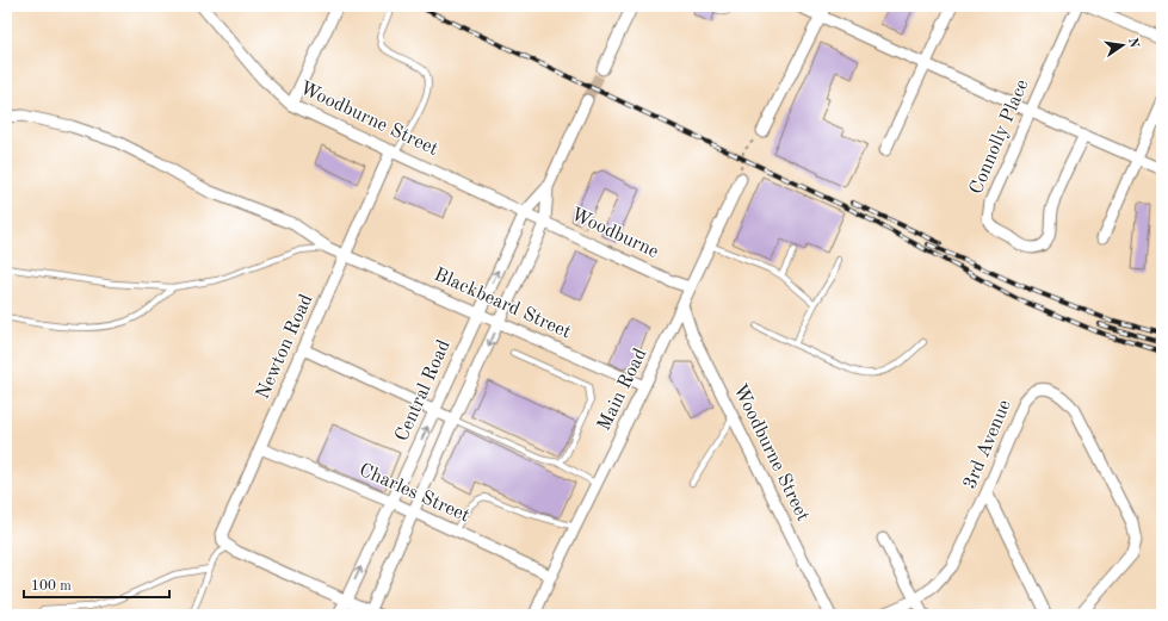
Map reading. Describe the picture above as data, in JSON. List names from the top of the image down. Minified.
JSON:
{"streets":{"street":["Woodburne Street","Connolly Place","Woodburne","Blackbeard Street","Newton Road","Main Road","Central Road","3rd Avenue","Charles Street"]},"crossings":[["Woodburne Street","Woodburne"],["Woodburne Street","Newton Road"],["Woodburne Street","Main Road"],["Woodburne Street","Central Road"],["Woodburne","Main Road"],["Woodburne","Central Road"],["Blackbeard Street","Newton Road"],["Blackbeard Street","Main Road"],["Blackbeard Street","Central Road"],["Newton Road","Charles Street"],["Main Road","Charles Street"],["Central Road","Charles Street"]],"scale_bar":"100 m","north":"right"}
